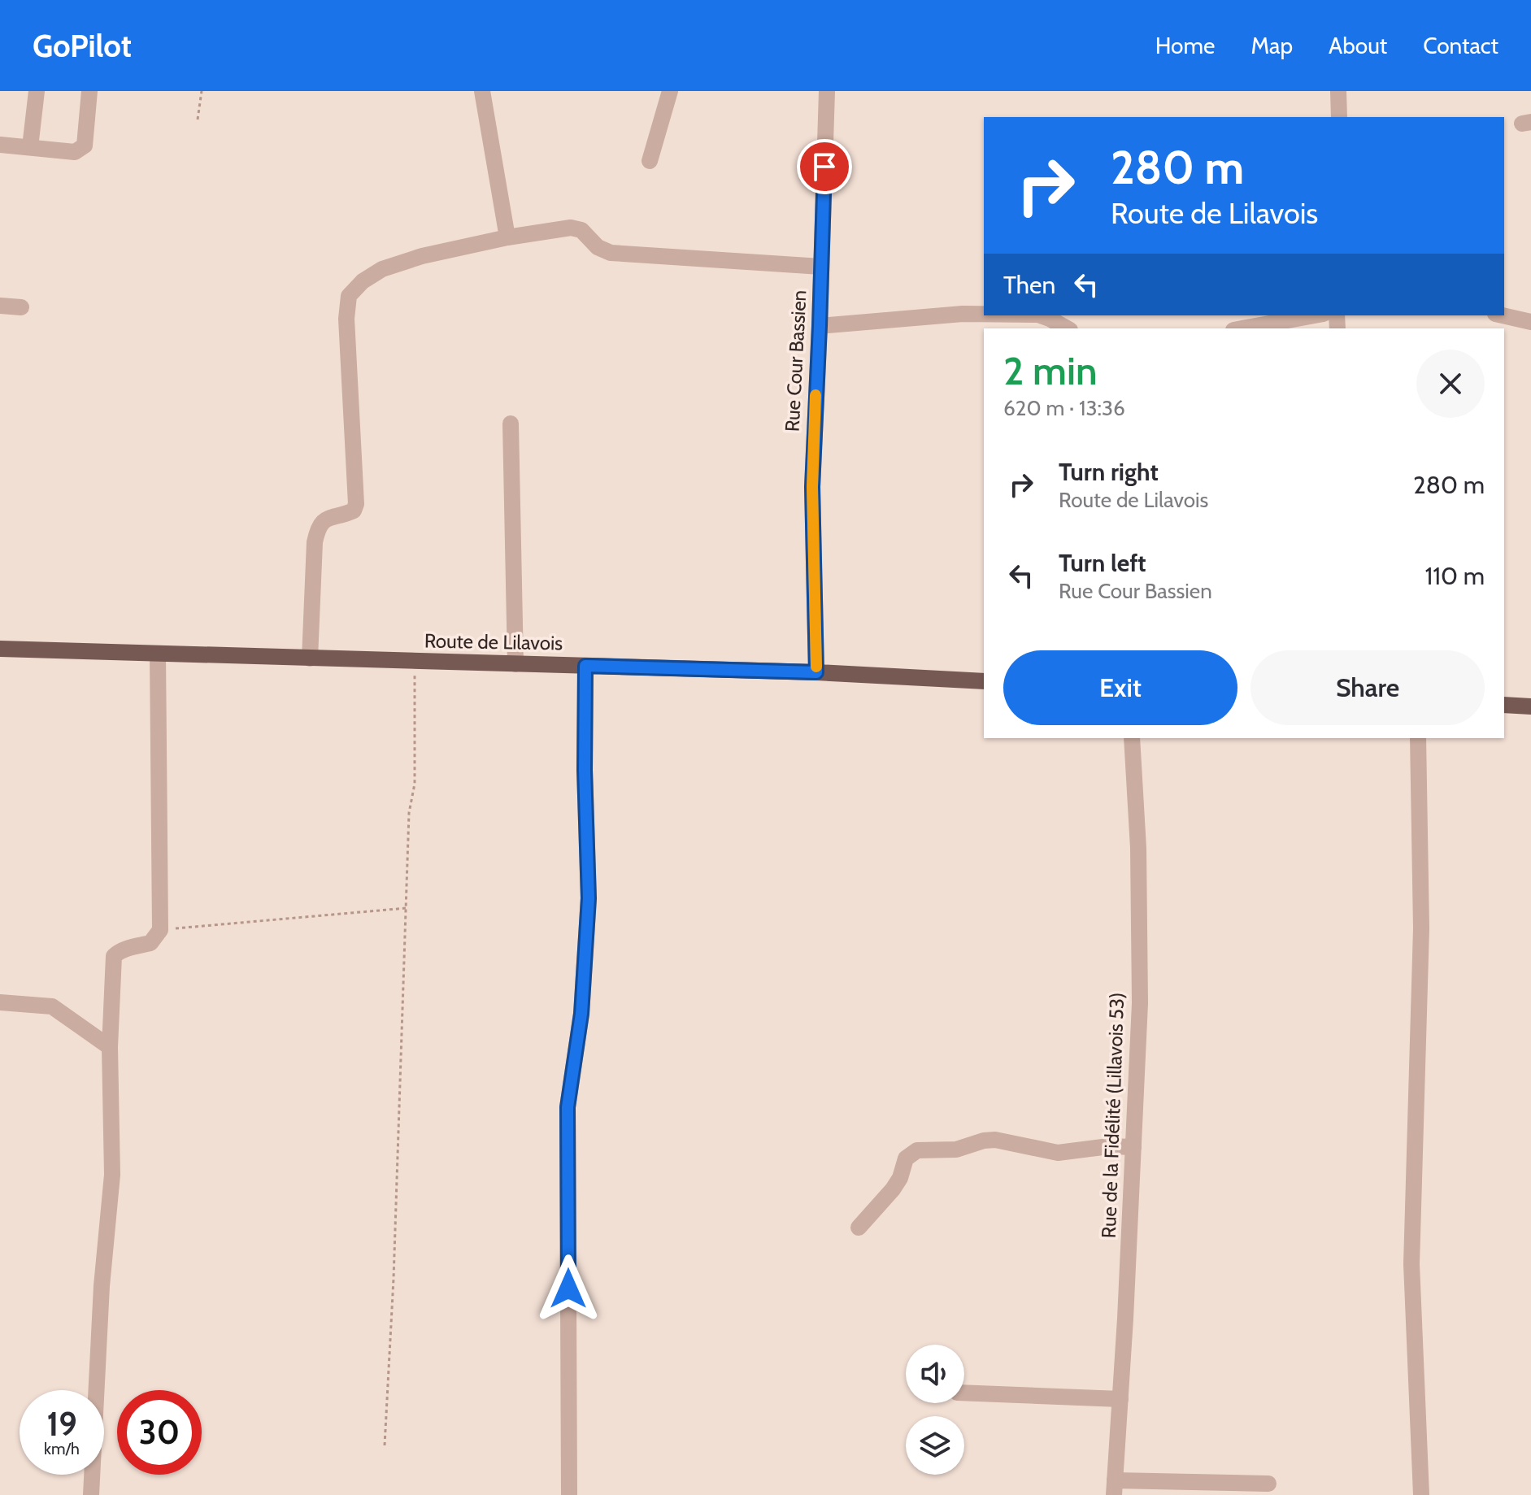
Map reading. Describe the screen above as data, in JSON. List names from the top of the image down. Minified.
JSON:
{"streets":{"main road":["Route de Lilavois"],"street":["Rue Cour Bassien","Rue de la Fidélité (Lillavois 53)"]},"crossings":[["Rue Cour Bassien","Route de Lilavois"]],"page":{"header":"GoPilot","nav":["Home","Map","About","Contact"],"turn":["280 m","Route de Lilavois"],"then":"Then","heading":["2 min","620 m · 13:36"],"list":[{"name":"Turn right","note":"Route de Lilavois","value":"280 m"},{"name":"Turn left","note":"Rue Cour Bassien","value":"110 m"}],"buttons":["Exit","Share"],"speed":"19 km/h","limit":"30"}}
